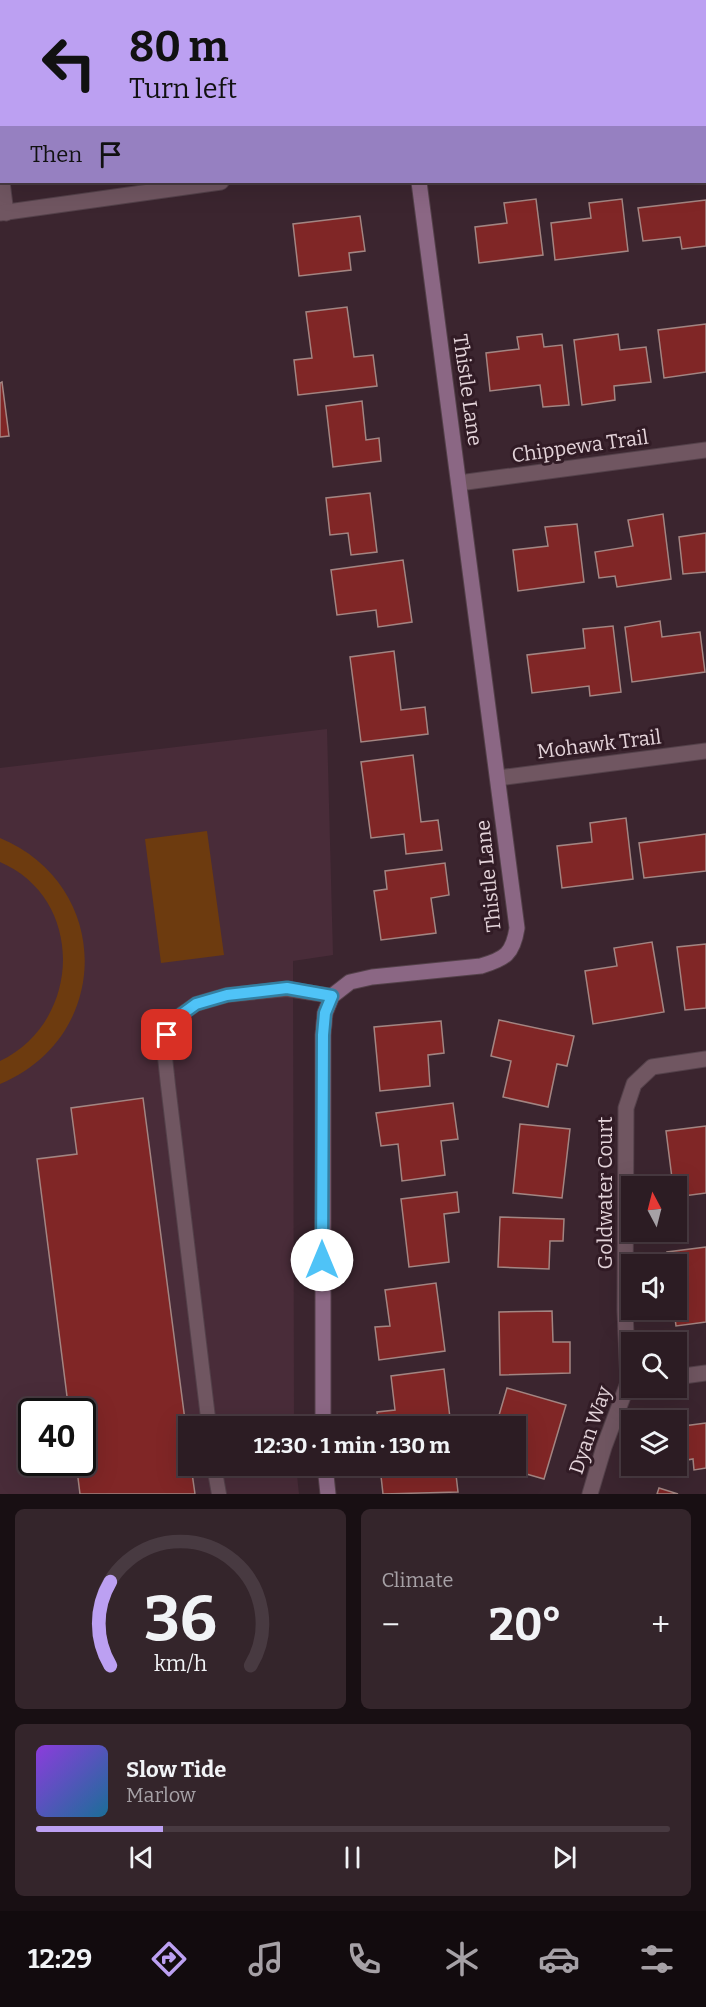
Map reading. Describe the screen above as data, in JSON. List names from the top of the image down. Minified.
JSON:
{"streets":{"street":["Thistle Lane","Chippewa Trail","Mohawk Trail","Goldwater Court","Dyan Way"]},"crossings":[["Thistle Lane","Chippewa Trail"],["Thistle Lane","Mohawk Trail"]],"north":"top","page":{"turn":["80 m","Turn left"],"then":"Then","limit":"40","trip":"12:30 · 1 min · 130 m","tile":"Climate","heat":["−","20°","+"],"song":["Slow Tide","Marlow"],"tabs":"12:29","gauge":["36","km/h"]}}
